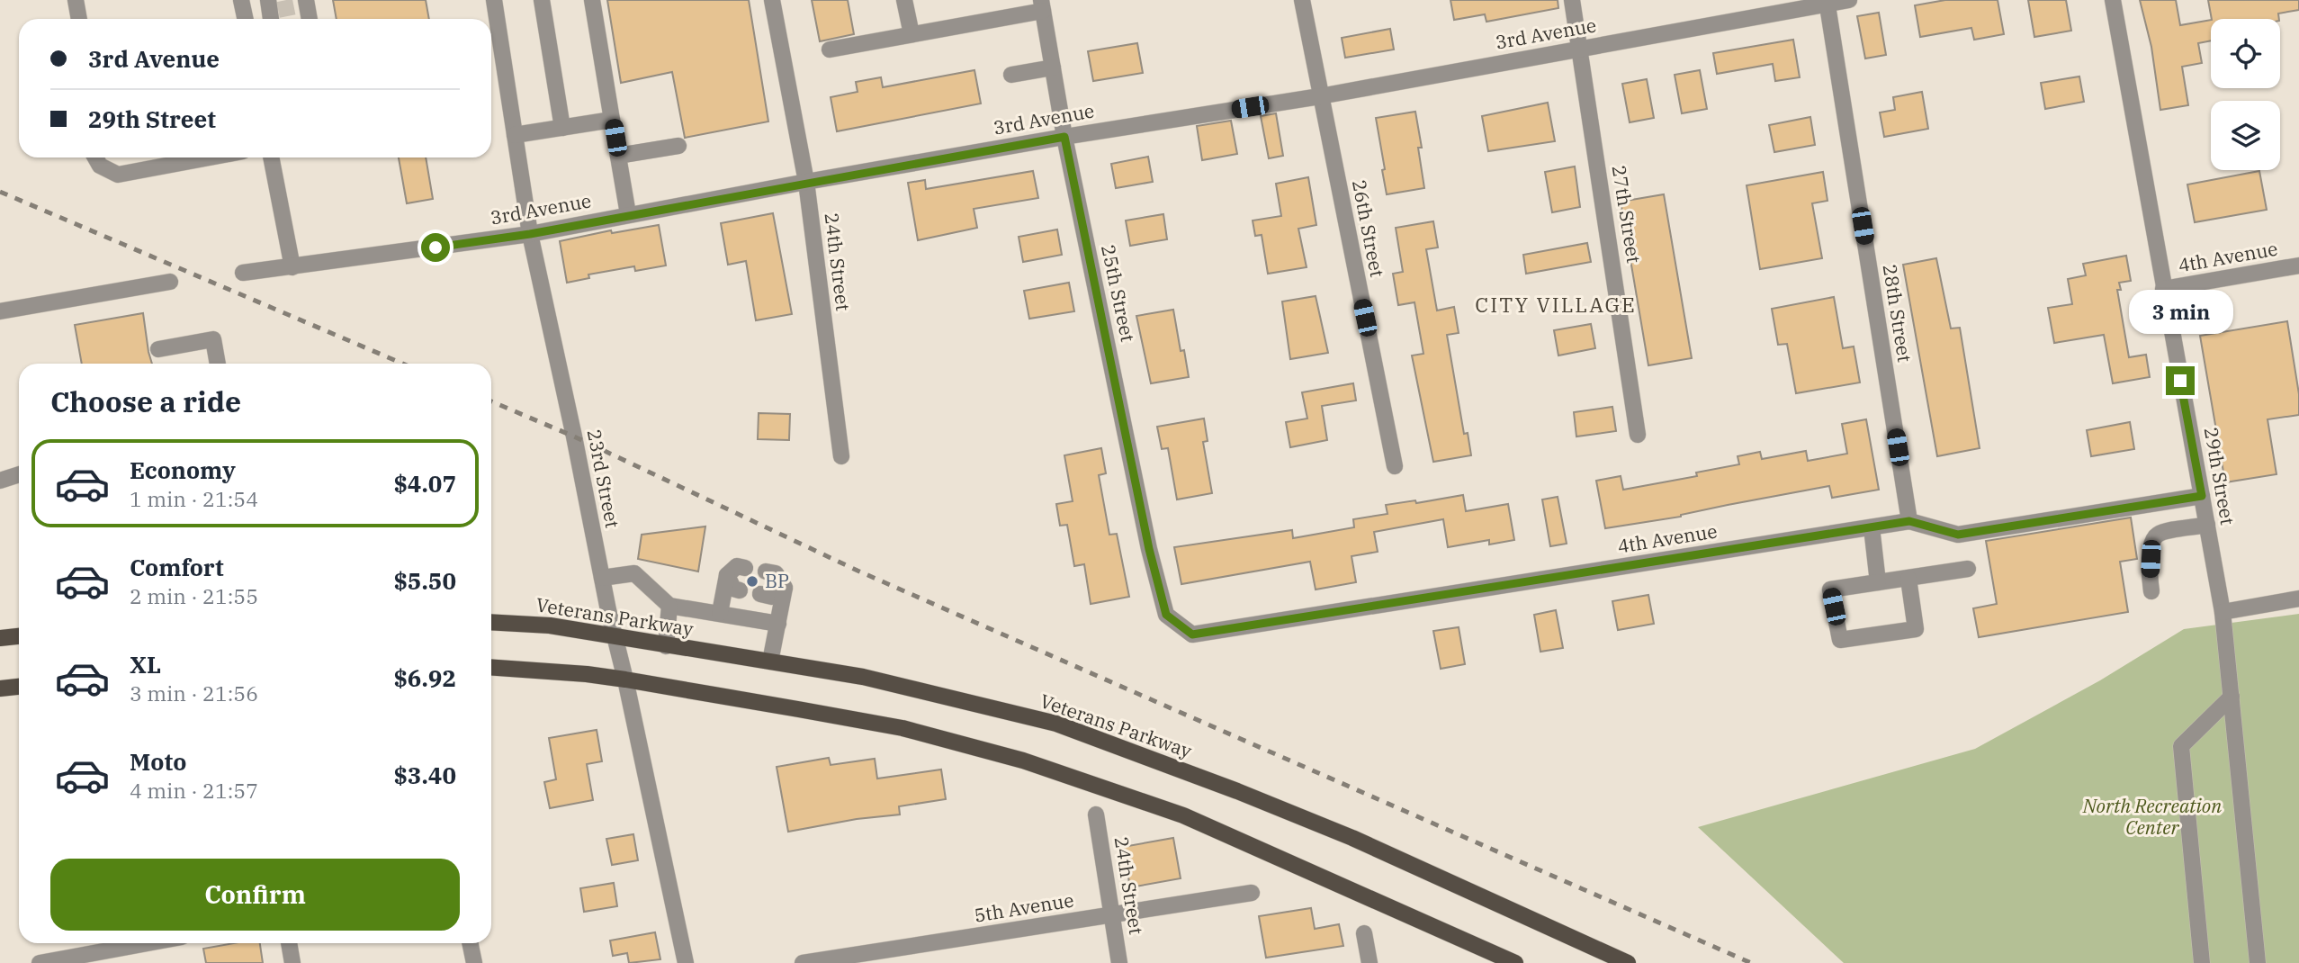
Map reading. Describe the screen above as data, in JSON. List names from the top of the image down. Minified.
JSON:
{"streets":{"main road":["Veterans Parkway"],"street":["3rd Avenue","27th Street","26th Street","4th Avenue","24th Street","25th Street","28th Street","29th Street","23rd Street","5th Avenue"]},"crossings":[["3rd Avenue","27th Street"],["3rd Avenue","26th Street"],["3rd Avenue","24th Street"],["3rd Avenue","25th Street"],["3rd Avenue","28th Street"],["3rd Avenue","23rd Street"],["4th Avenue","25th Street"],["4th Avenue","28th Street"],["4th Avenue","29th Street"],["24th Street","5th Avenue"],["23rd Street","Veterans Parkway"]],"districts":["CITY VILLAGE"],"parks":["North Recreation Center"],"places":["BP"],"page":{"banner":["3rd Avenue","29th Street"],"bubble":"3 min","heading":"Choose a ride","list":[{"name":"Economy","note":"1 min · 21:54","value":"$4.07"},{"name":"Comfort","note":"2 min · 21:55","value":"$5.50"},{"name":"XL","note":"3 min · 21:56","value":"$6.92"},{"name":"Moto","note":"4 min · 21:57","value":"$3.40"}],"buttons":"Confirm"}}
